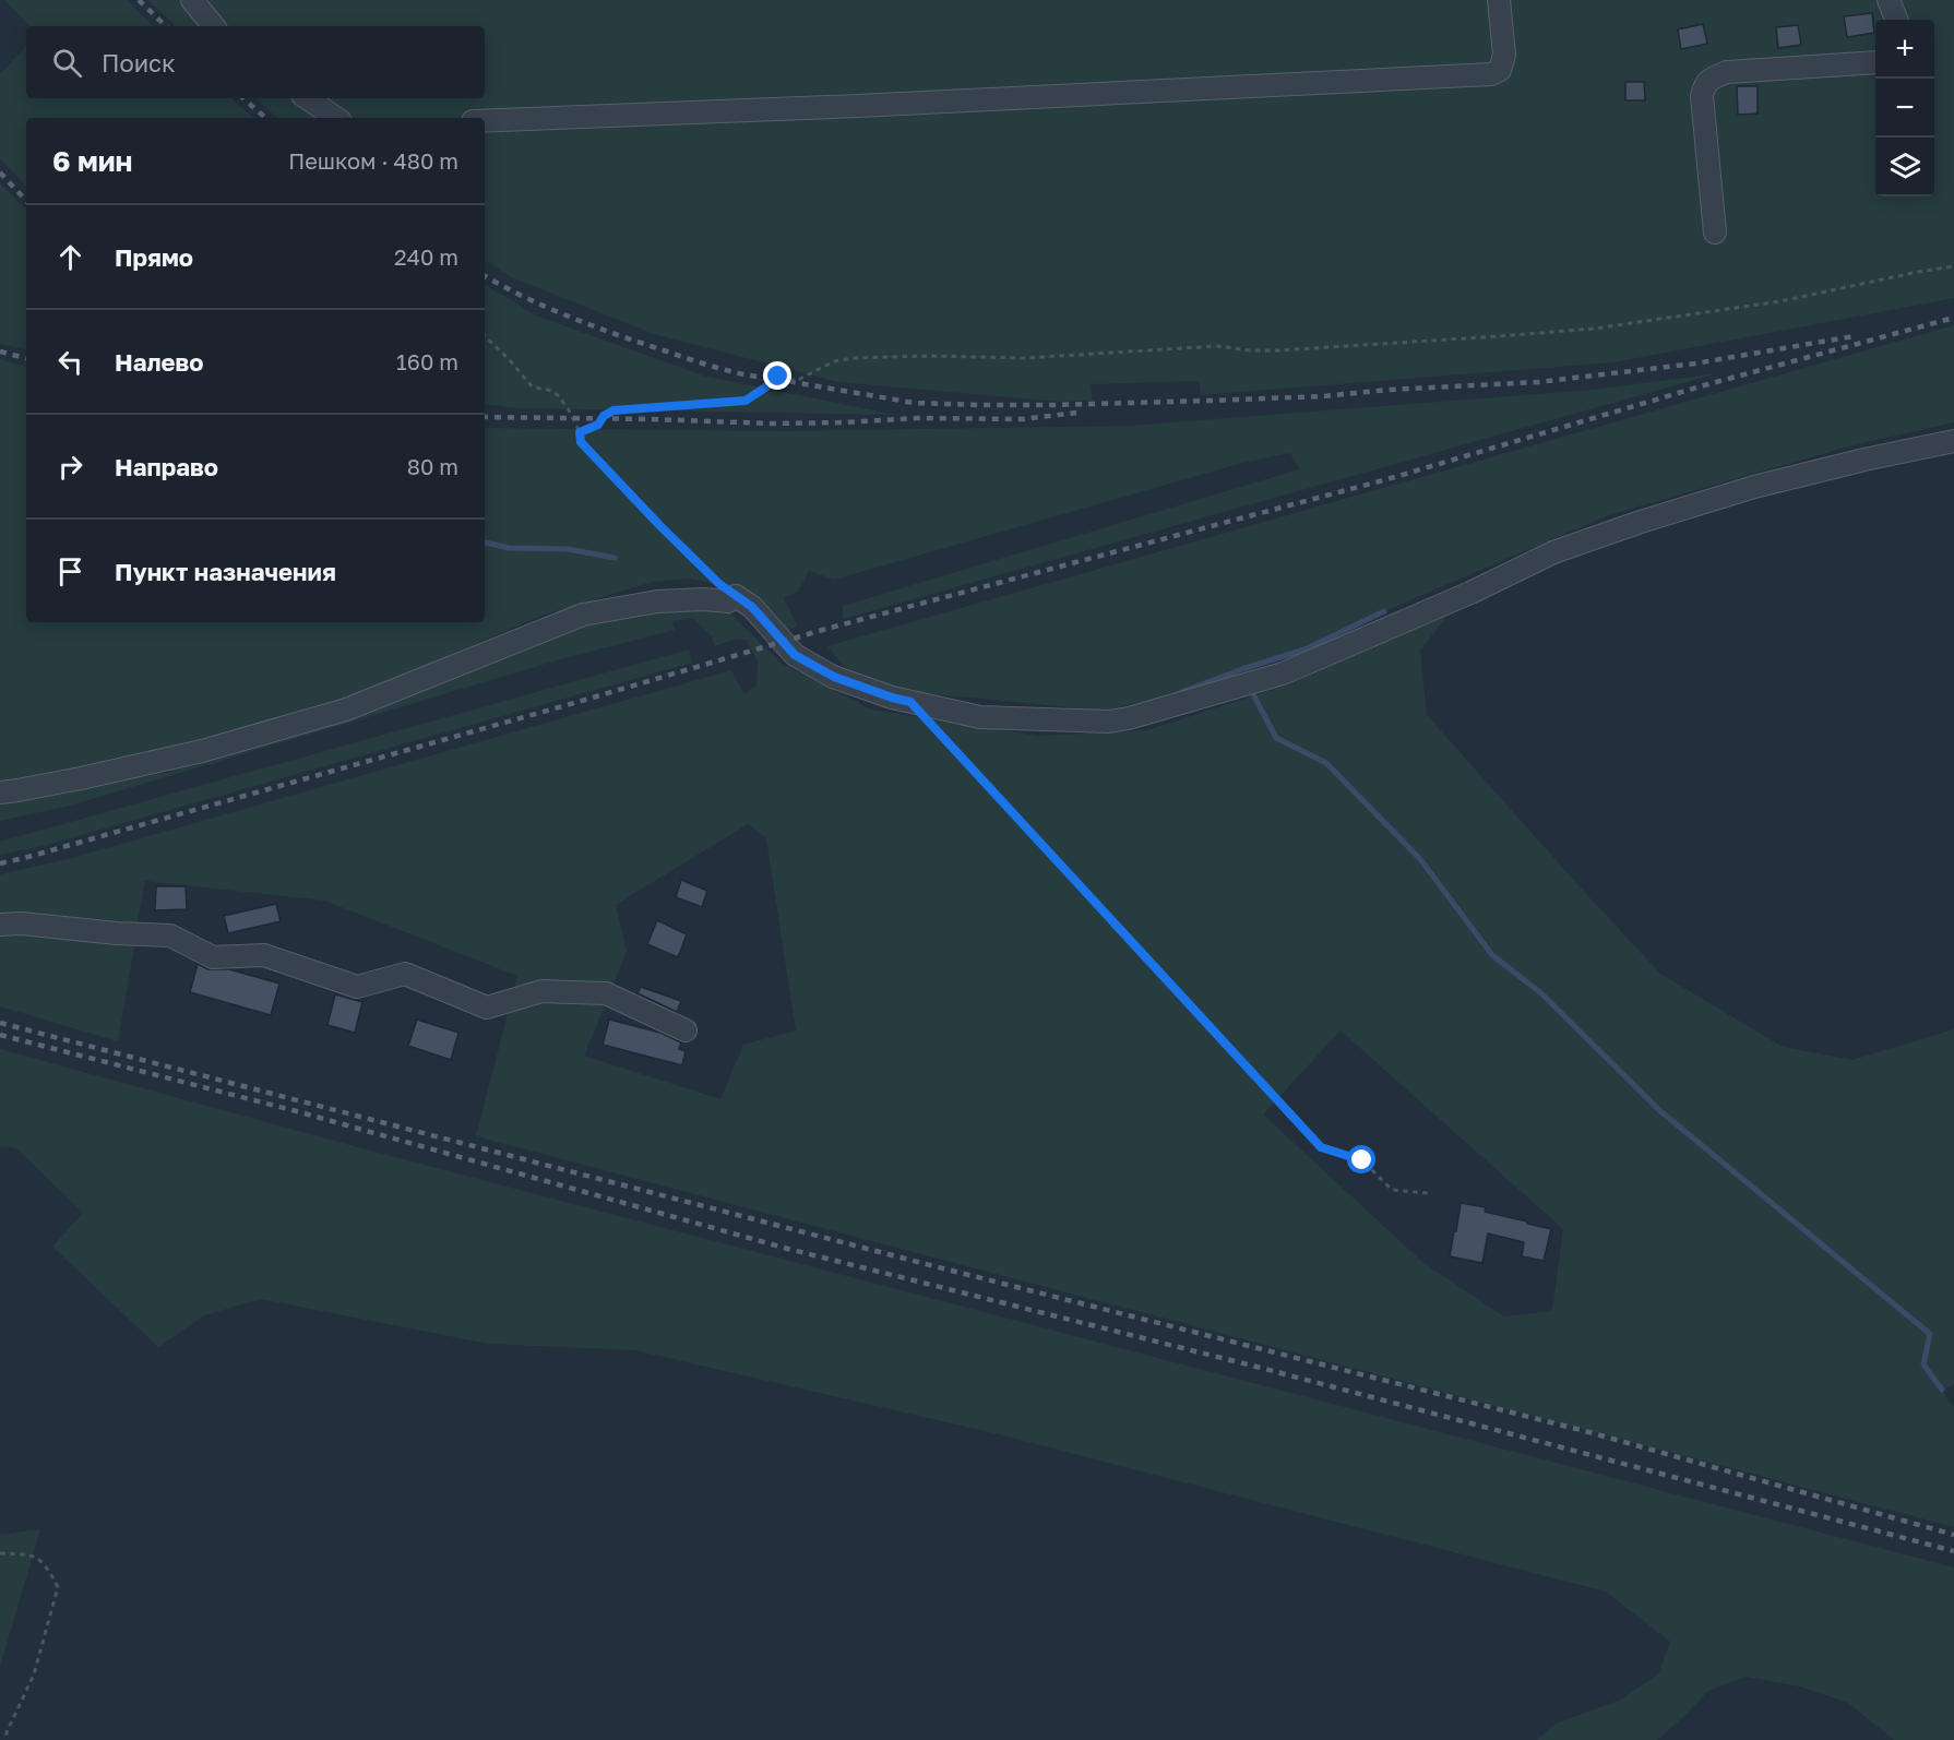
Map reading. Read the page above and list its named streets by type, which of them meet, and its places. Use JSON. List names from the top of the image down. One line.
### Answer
{"page":{"map_buttons":["+","−"],"search":"Поиск","heading":["6 мин","Пешком · 480 m"],"list":[["Прямо","240 m"],["Налево","160 m"],["Направо","80 m"],"Пункт назначения"]}}
